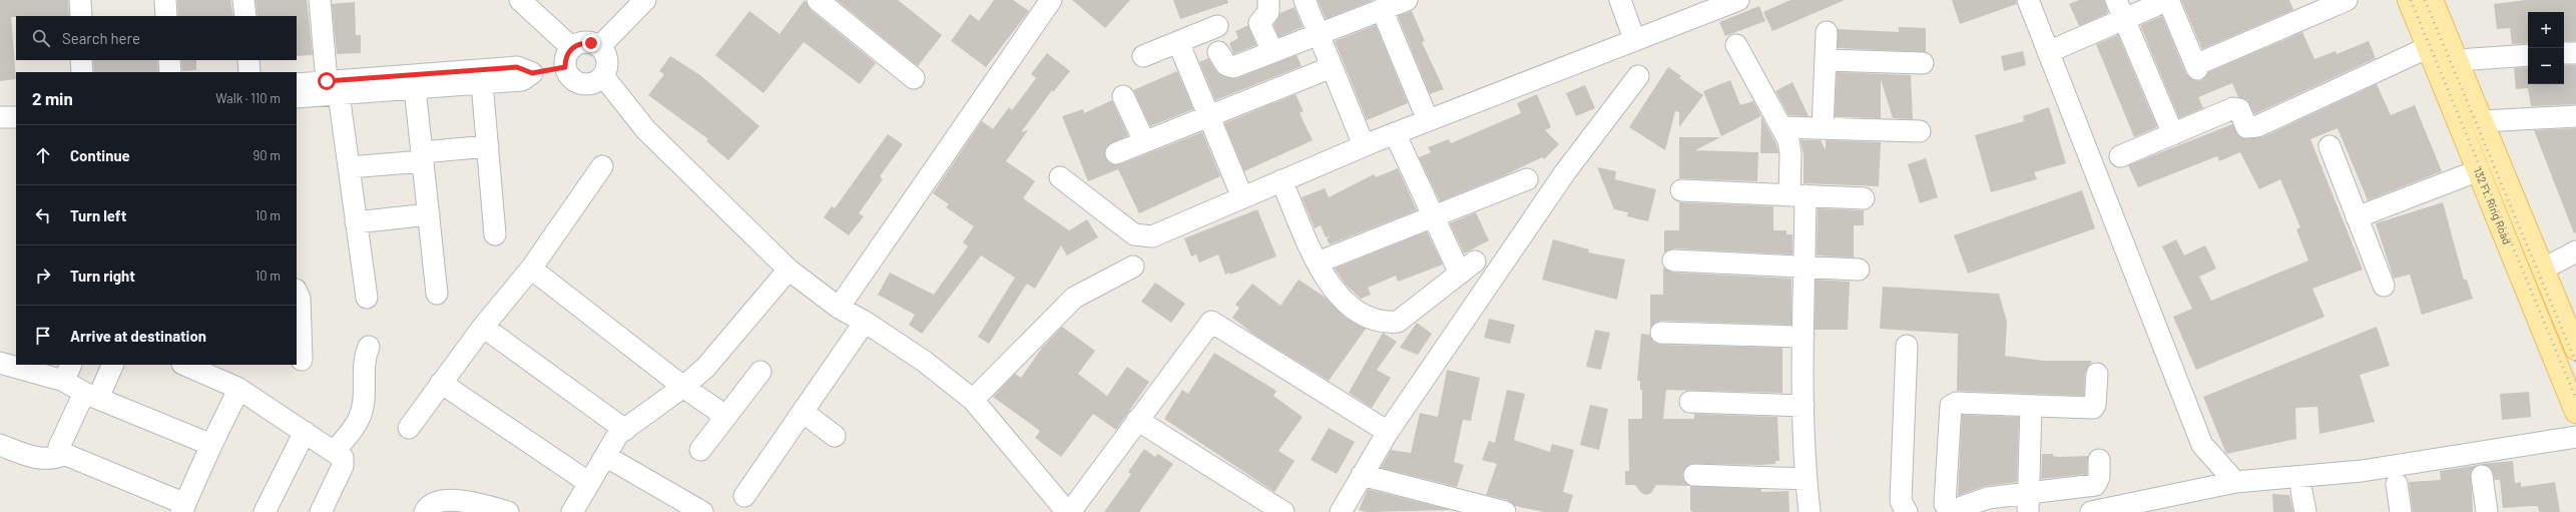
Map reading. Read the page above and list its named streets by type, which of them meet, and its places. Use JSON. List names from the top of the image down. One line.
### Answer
{"streets":{"main road":["132 Ft. Ring Road"]},"page":{"map_buttons":["+","−"],"search":"Search here","heading":["2 min","Walk · 110 m"],"list":[["Continue","90 m"],["Turn left","10 m"],["Turn right","10 m"],"Arrive at destination"]}}
